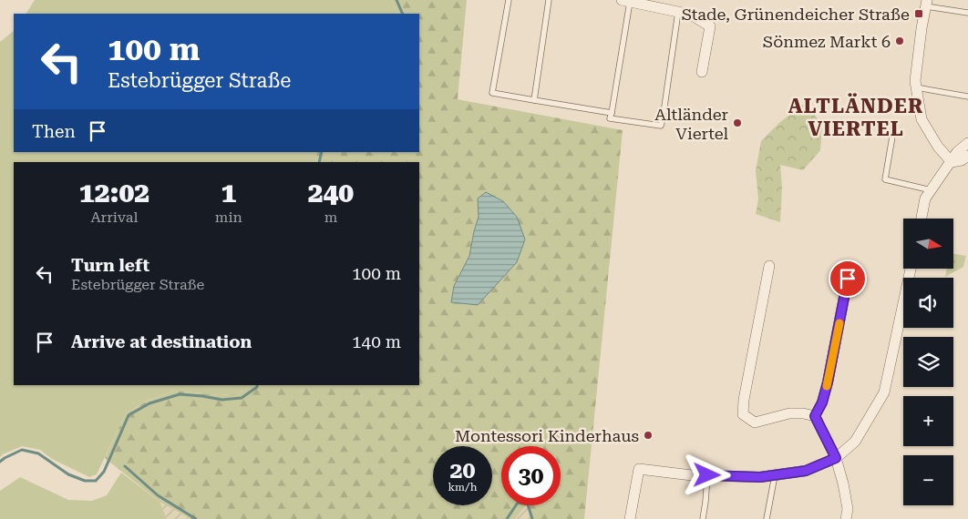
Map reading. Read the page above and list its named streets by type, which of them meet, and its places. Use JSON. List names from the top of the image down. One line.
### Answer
{"districts":["ALTLÄNDER VIERTEL"],"places":{"transit":["Stade, Grünendeicher Straße"],"other":["Sönmez Markt 6","Altländer Viertel","Montessori Kinderhaus"]},"north":"right","page":{"turn":["100 m","Estebrügger Straße"],"then":"Then","eta":["12:02","Arrival","1","min","240","m"],"map_buttons":["+","−"],"list":[{"name":"Turn left","note":"Estebrügger Straße","value":"100 m"},{"name":"Arrive at destination","value":"140 m"}],"speed":"20 km/h","limit":"30"}}
